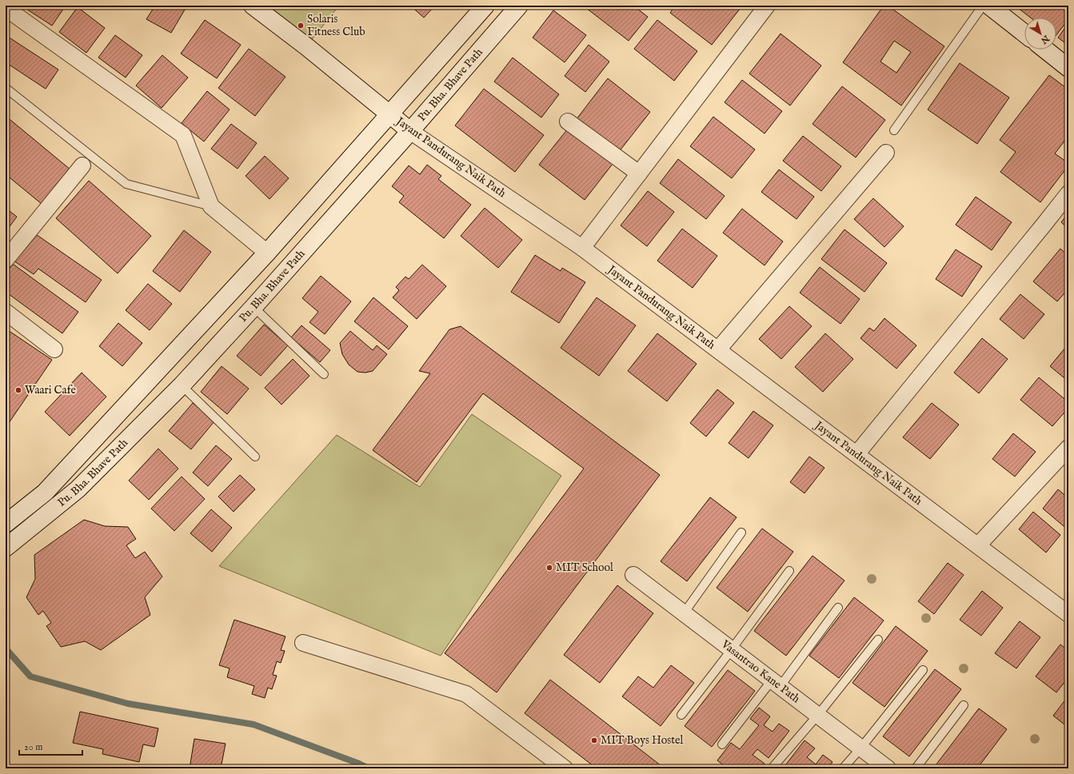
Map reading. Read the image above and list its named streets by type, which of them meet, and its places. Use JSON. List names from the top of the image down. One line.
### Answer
{"streets":{"street":["Pu. Bha. Bhave Path","Jayant Pandurang Naik Path","Vasantrao Kane Path"]},"crossings":[["Pu. Bha. Bhave Path","Jayant Pandurang Naik Path"]],"places":["Solaris Fitness Club","Waari Cafe","MIT School","MIT Boys Hostel"],"scale_bar":"20 m","north":"bottom right"}
